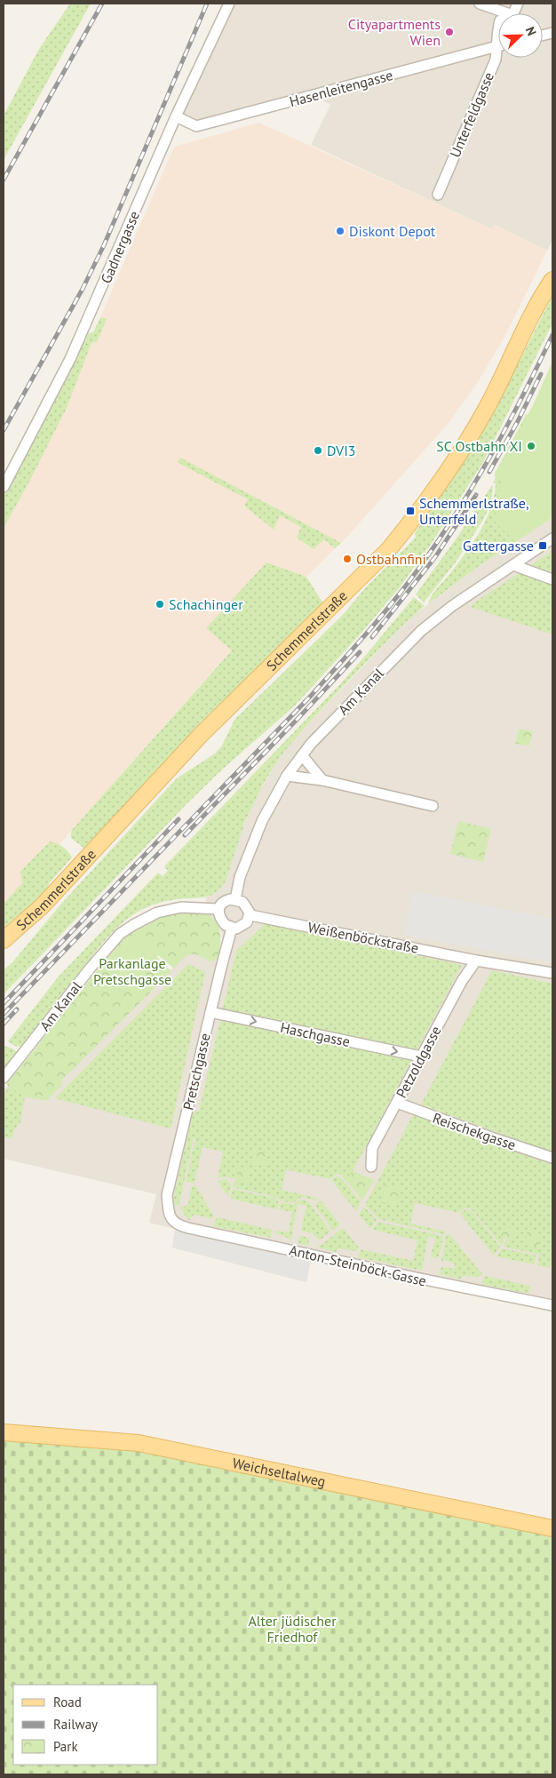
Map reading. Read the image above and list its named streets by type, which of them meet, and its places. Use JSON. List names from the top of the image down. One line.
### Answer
{"streets":{"main road":["Schemmerlstraße","Weichseltalweg"],"street":["Hasenleitengasse","Unterfeldgasse","Gadnergasse","Am Kanal","Weißenböckstraße","Haschgasse","Petzoldgasse","Pretschgasse","Reischekgasse","Anton-Steinböck-Gasse"]},"crossings":[["Hasenleitengasse","Gadnergasse"],["Am Kanal","Weißenböckstraße"],["Am Kanal","Pretschgasse"],["Weißenböckstraße","Petzoldgasse"],["Weißenböckstraße","Pretschgasse"],["Haschgasse","Petzoldgasse"],["Haschgasse","Pretschgasse"],["Petzoldgasse","Reischekgasse"],["Pretschgasse","Anton-Steinböck-Gasse"]],"one_way":["Haschgasse"],"parks":["Parkanlage Pretschgasse","Alter jüdischer Friedhof"],"places":{"other":["Cityapartments Wien","Diskont Depot","SC Ostbahn XI","DVI3","Ostbahnfini","Schachinger"],"transit":["Schemmerlstraße, Unterfeld","Gattergasse"]},"legend":["Road","Railway","Park"],"north":"top right"}
